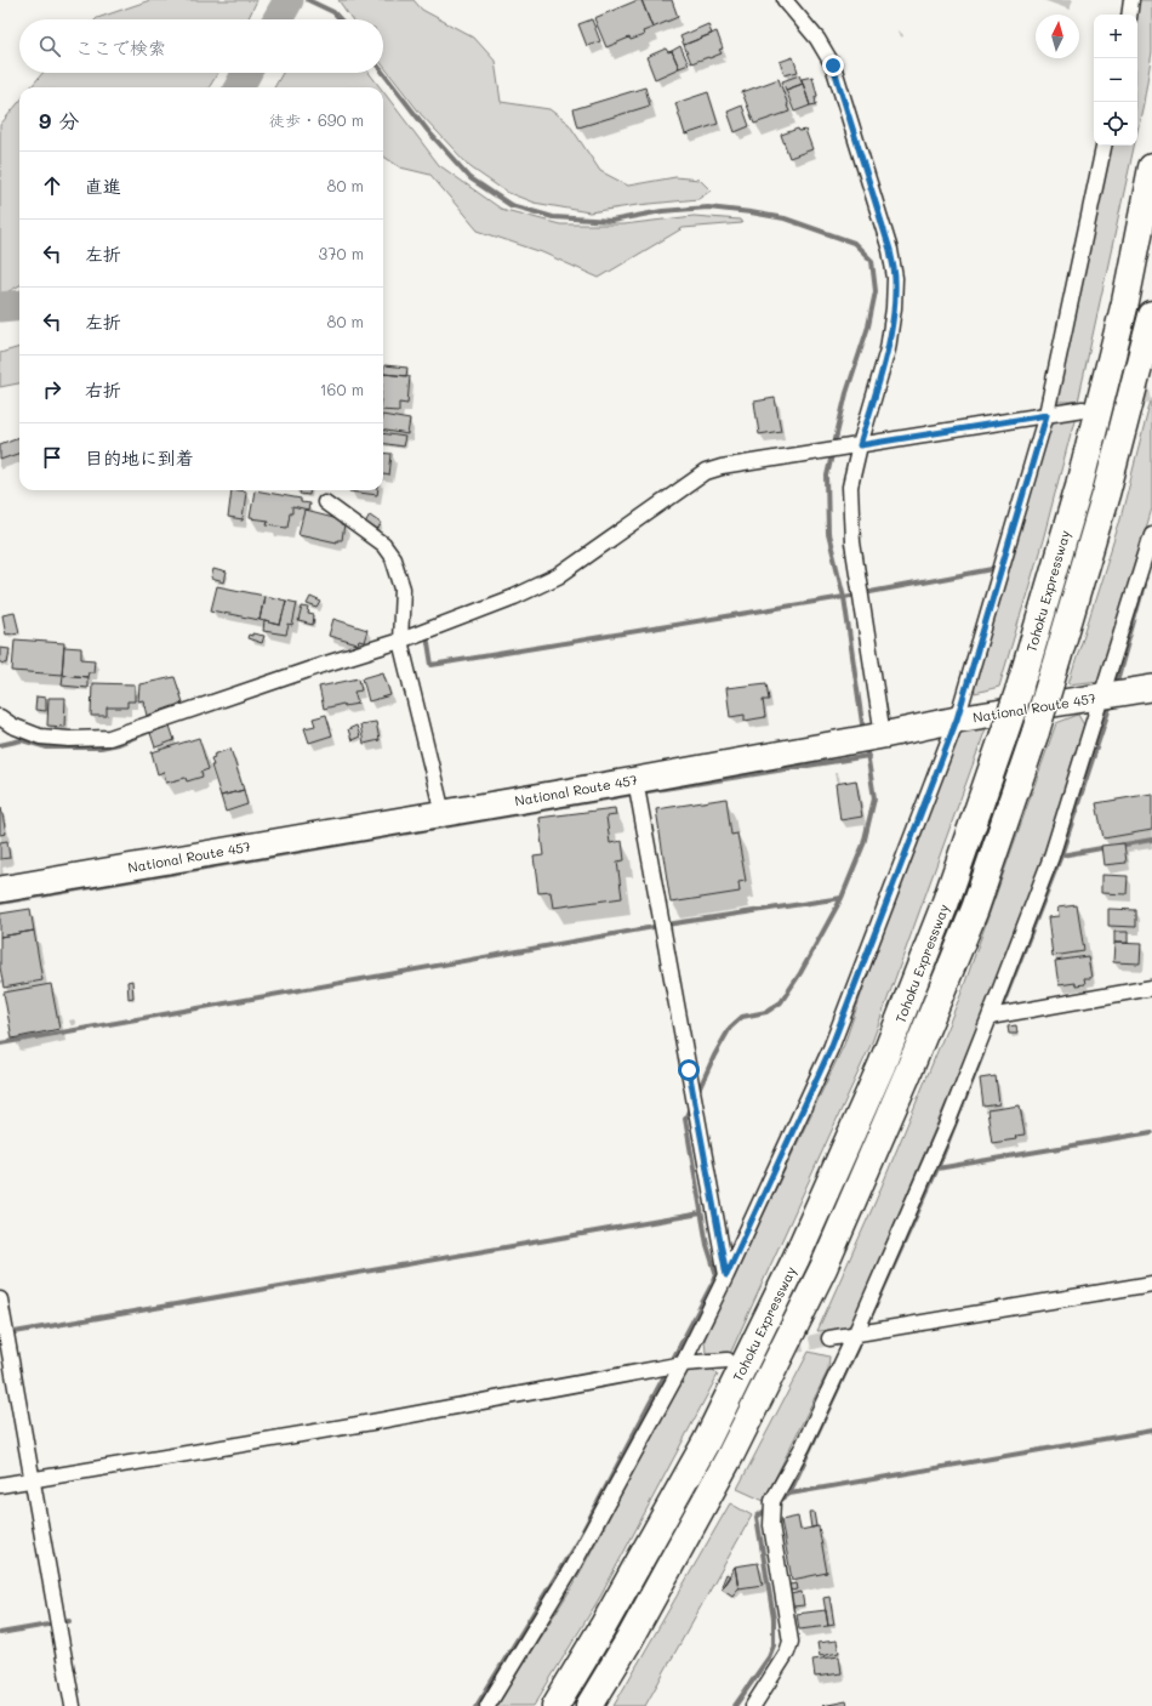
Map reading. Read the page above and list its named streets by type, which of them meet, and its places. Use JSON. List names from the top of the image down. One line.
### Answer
{"streets":{"highway":["Tohoku Expressway","National Route 457"]},"north":"top","page":{"map_buttons":["+","−"],"search":"ここで検索","heading":["9 分","徒歩 · 690 m"],"list":[["直進","80 m"],["左折","370 m"],["左折","80 m"],["右折","160 m"],"目的地に到着"]}}
